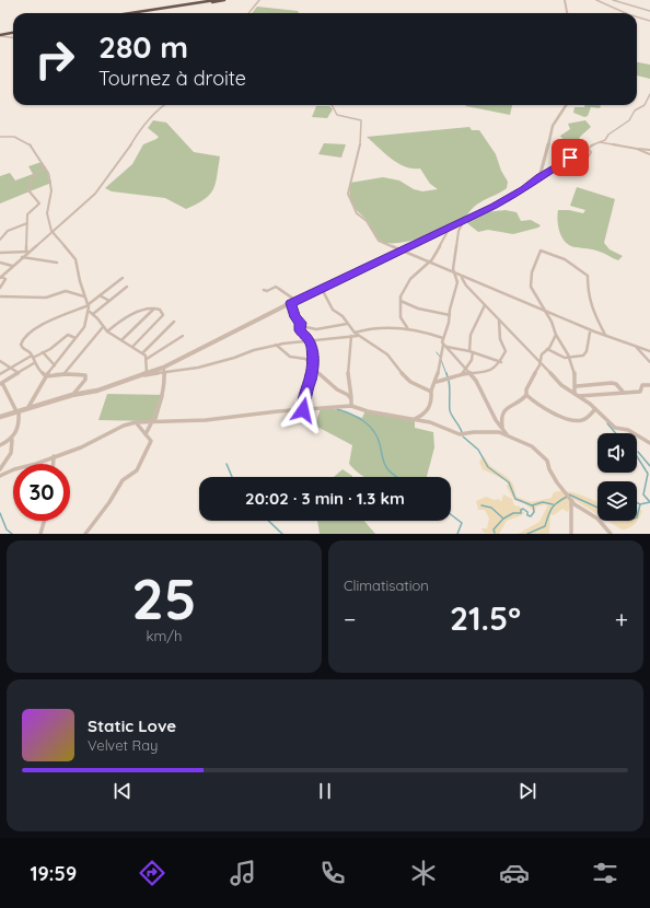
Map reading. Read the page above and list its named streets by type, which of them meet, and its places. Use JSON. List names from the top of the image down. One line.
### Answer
{"page":{"turn":["280 m","Tournez à droite"],"limit":"30","trip":"20:02 · 3 min · 1.3 km","tile":[["25","km/h"],"Climatisation"],"heat":["−","21.5°","+"],"song":["Static Love","Velvet Ray"],"tabs":"19:59"}}
